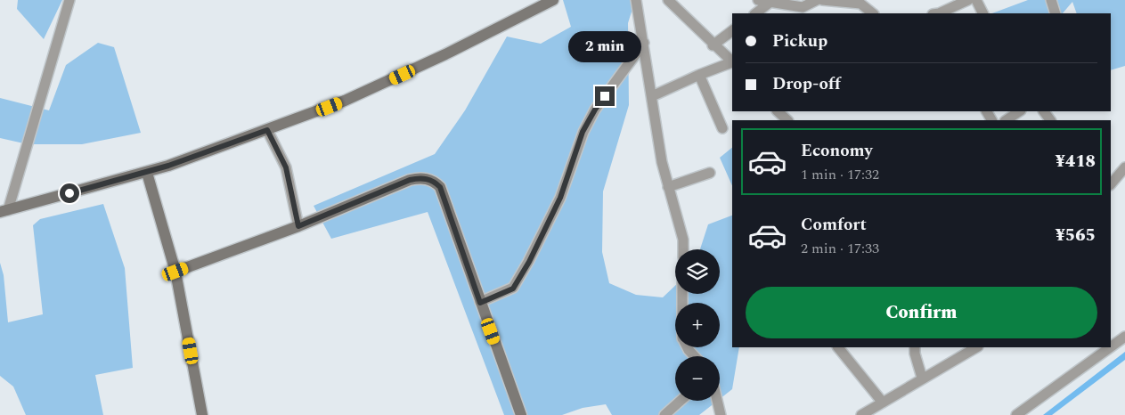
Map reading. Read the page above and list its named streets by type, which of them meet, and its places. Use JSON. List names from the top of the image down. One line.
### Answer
{"page":{"banner":["Pickup","Drop-off"],"bubble":"2 min","list":[{"name":"Economy","note":"1 min · 17:32","value":"¥418"},{"name":"Comfort","note":"2 min · 17:33","value":"¥565"}],"map_buttons":["+","−"],"buttons":"Confirm"}}
